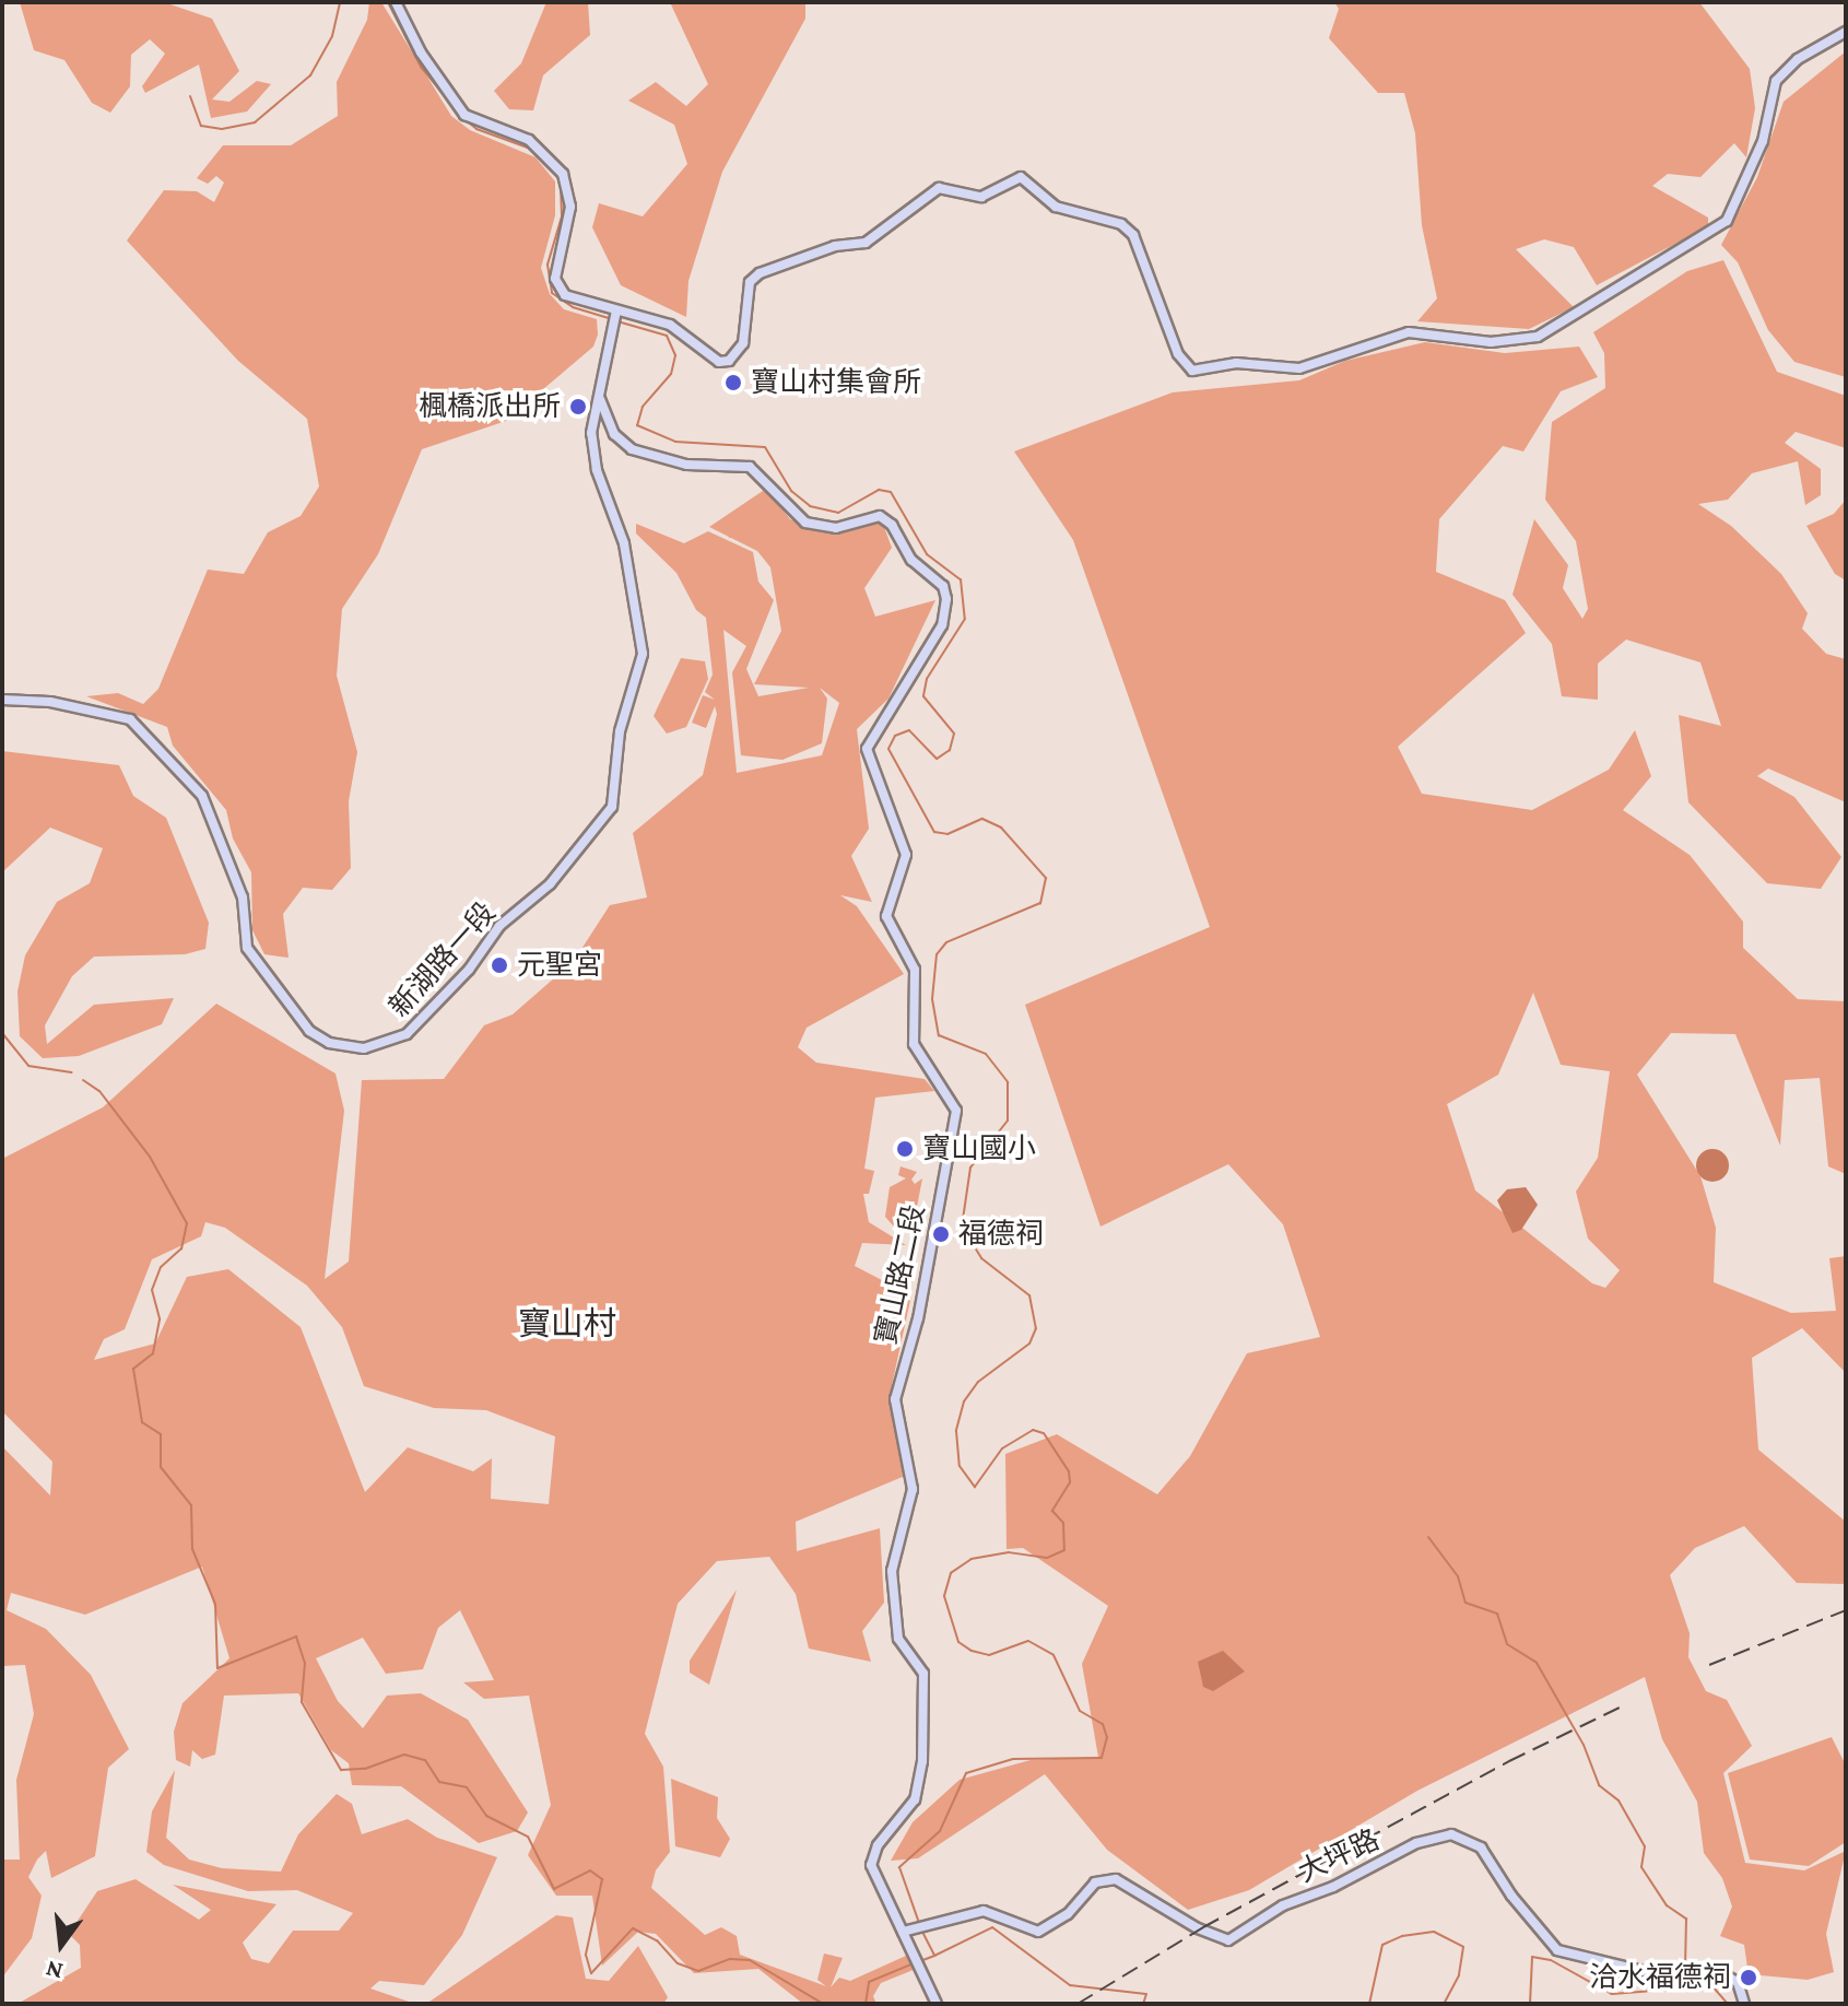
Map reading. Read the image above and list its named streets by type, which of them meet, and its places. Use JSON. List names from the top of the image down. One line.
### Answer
{"streets":{"street":["新湖路一段","寶山路二段","大坪路"]},"crossings":[["新湖路一段","寶山路二段"],["寶山路二段","大坪路"]],"districts":["寶山村"],"places":["寶山村集會所","楓橋派出所","元聖宮","寶山國小","福德祠","洽水福德祠"],"north":"bottom"}
